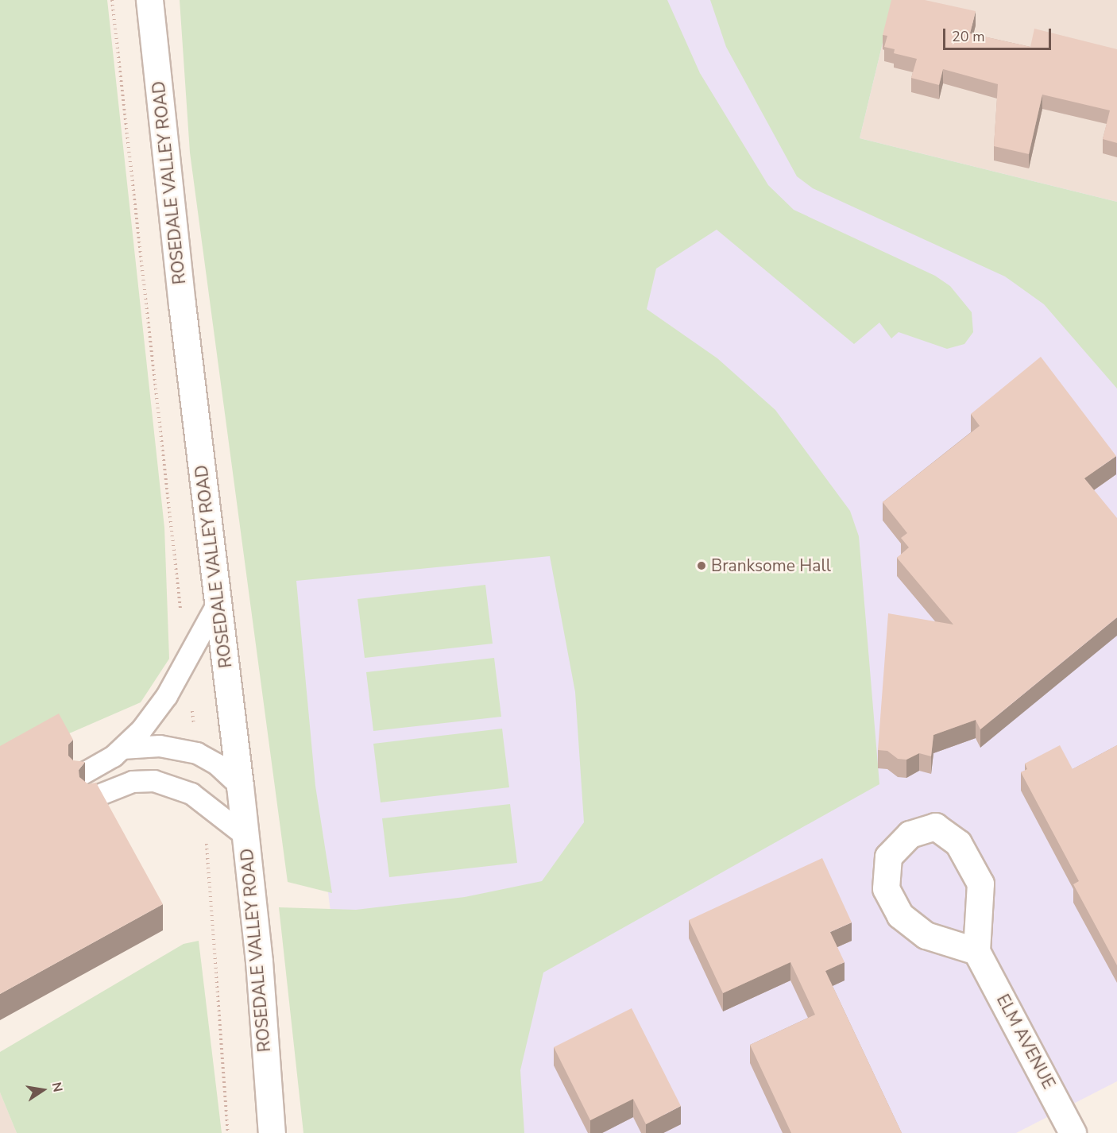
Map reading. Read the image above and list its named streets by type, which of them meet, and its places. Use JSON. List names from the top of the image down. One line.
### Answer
{"streets":{"street":["ROSEDALE VALLEY ROAD","ELM AVENUE"]},"places":["Branksome Hall"],"scale_bar":"20 m","north":"right"}
